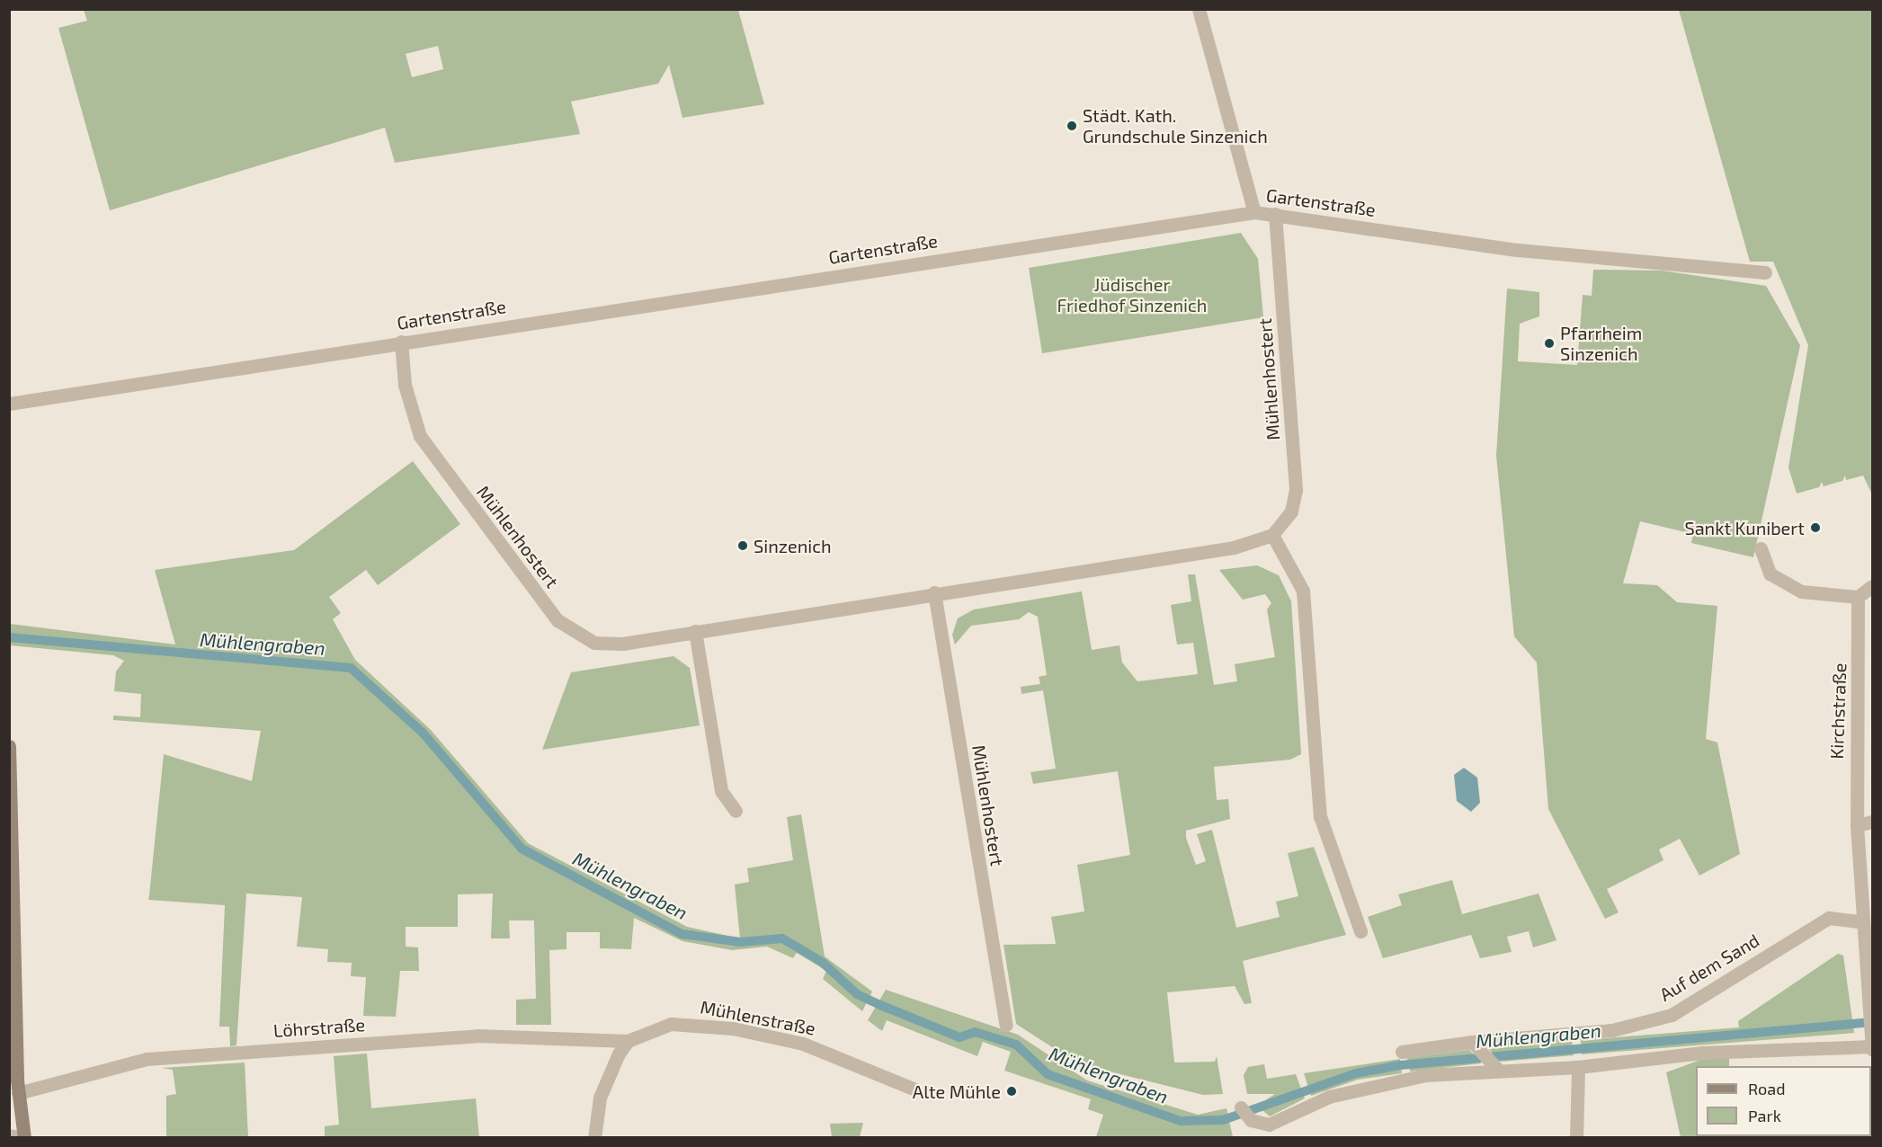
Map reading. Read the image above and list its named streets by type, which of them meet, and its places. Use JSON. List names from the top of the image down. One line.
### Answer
{"streets":{"street":["Gartenstraße","Mühlenhostert","Kirchstraße","Auf dem Sand","Mühlenstraße","Löhrstraße"]},"crossings":[["Gartenstraße","Mühlenhostert"],["Kirchstraße","Auf dem Sand"],["Mühlenstraße","Löhrstraße"]],"water":["Mühlengraben"],"parks":["Jüdischer Friedhof Sinzenich"],"places":["Städt. Kath. Grundschule Sinzenich","Pfarrheim Sinzenich","Sankt Kunibert","Sinzenich","Alte Mühle"],"legend":["Road","Park"]}
